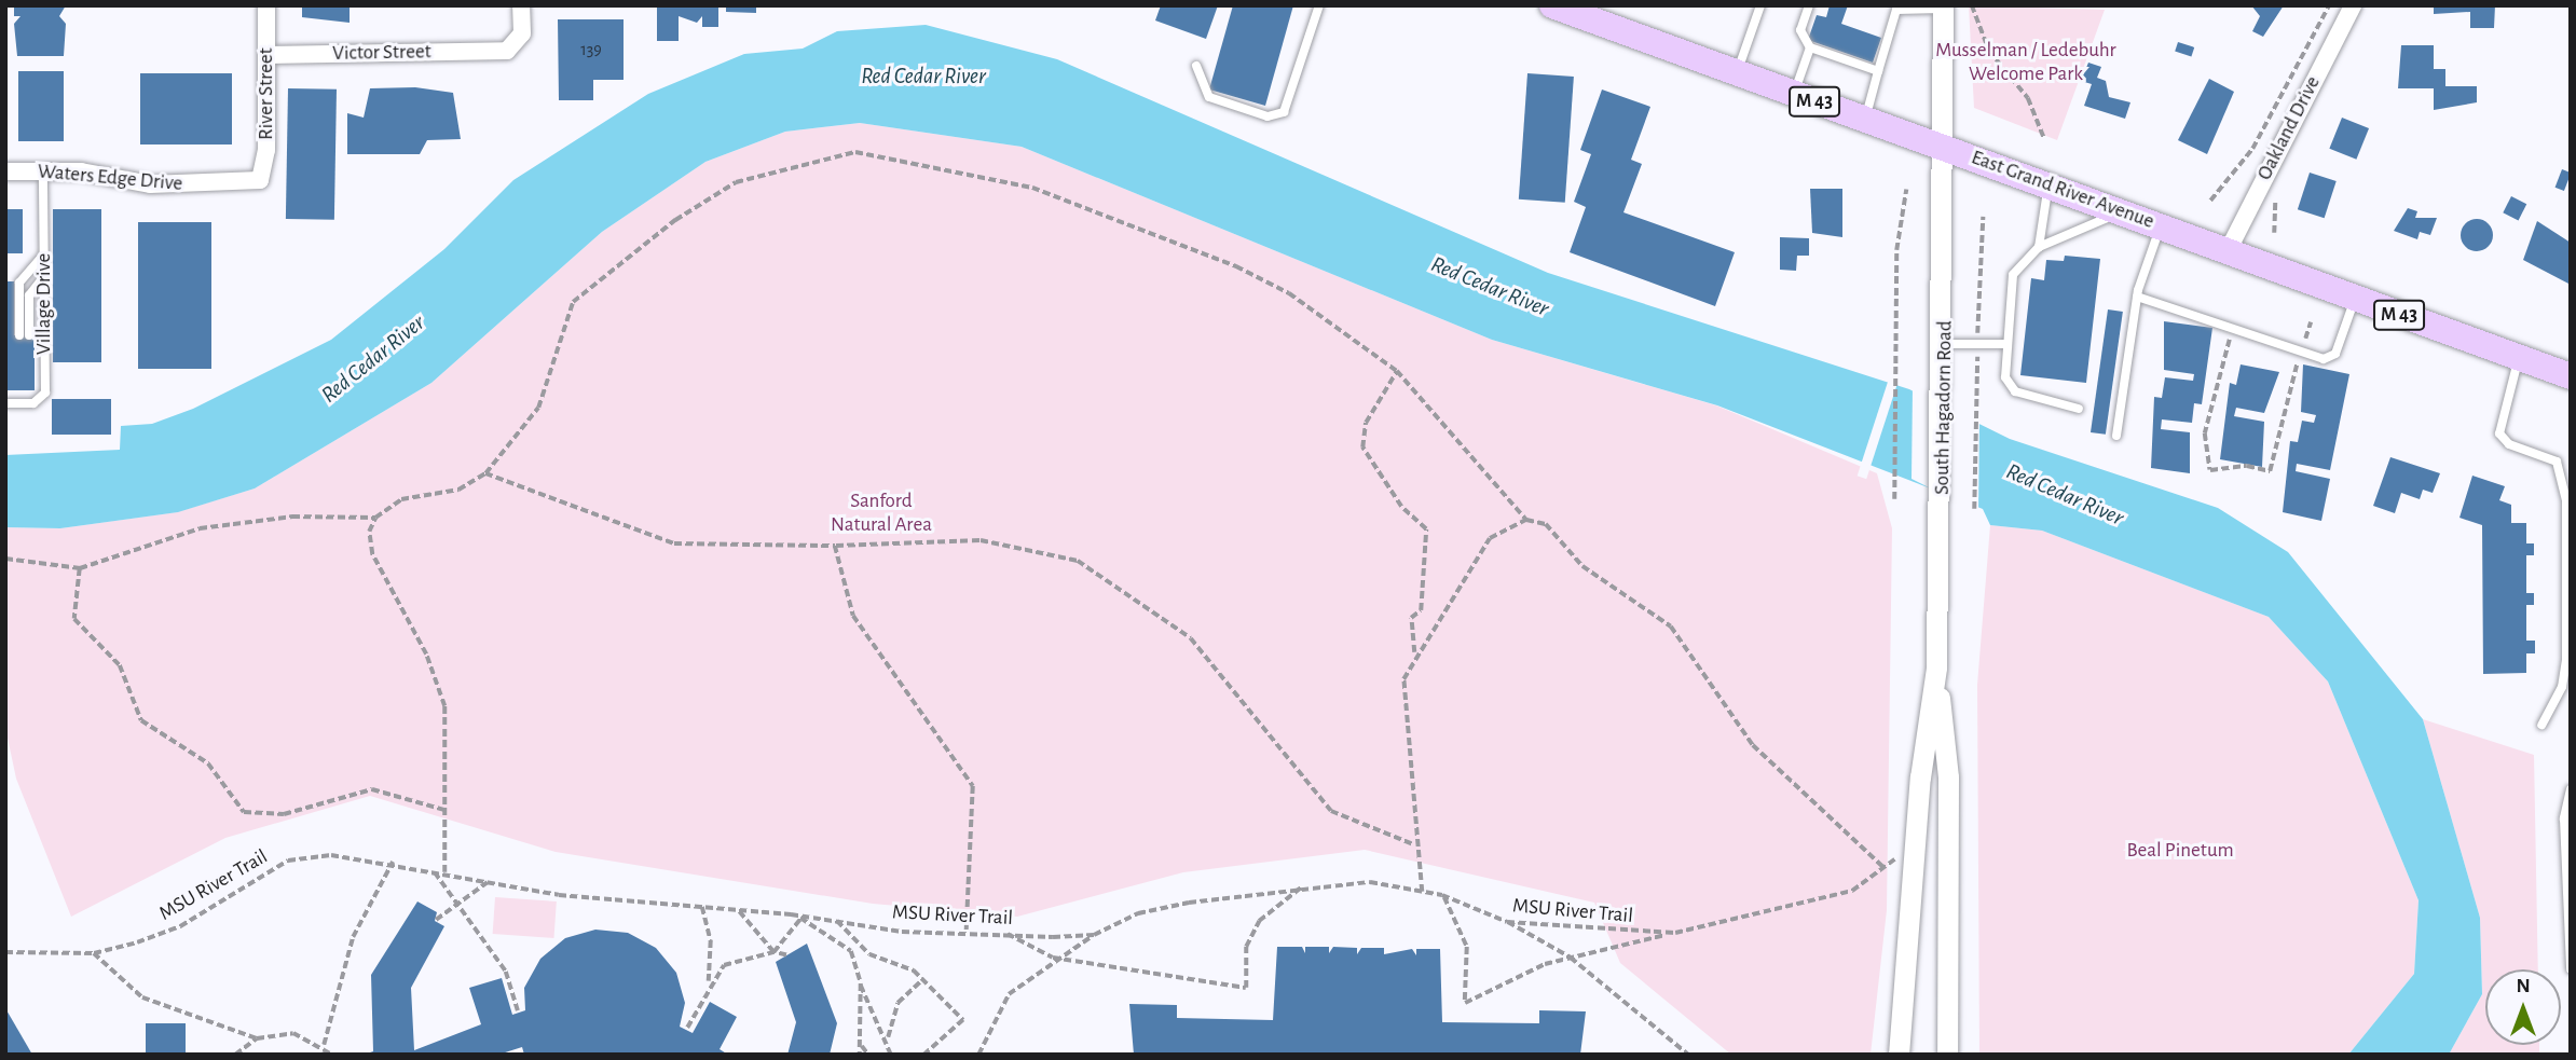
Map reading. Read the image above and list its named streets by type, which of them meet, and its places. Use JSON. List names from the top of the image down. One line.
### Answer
{"streets":{"main road":["M 43","East Grand River Avenue"],"street":["Victor Street","River Street","Oakland Drive","Waters Edge Drive","South Hagadorn Road"],"lane":["Village Drive"],"path":["MSU River Trail"]},"crossings":[["Victor Street","River Street"],["River Street","Waters Edge Drive"],["Oakland Drive","East Grand River Avenue"],["Waters Edge Drive","Village Drive"],["East Grand River Avenue","South Hagadorn Road"]],"water":["Red Cedar River"],"parks":["Musselman / Ledebuhr Welcome Park","Sanford Natural Area","Beal Pinetum"],"house_numbers":["139"],"north":"top"}
